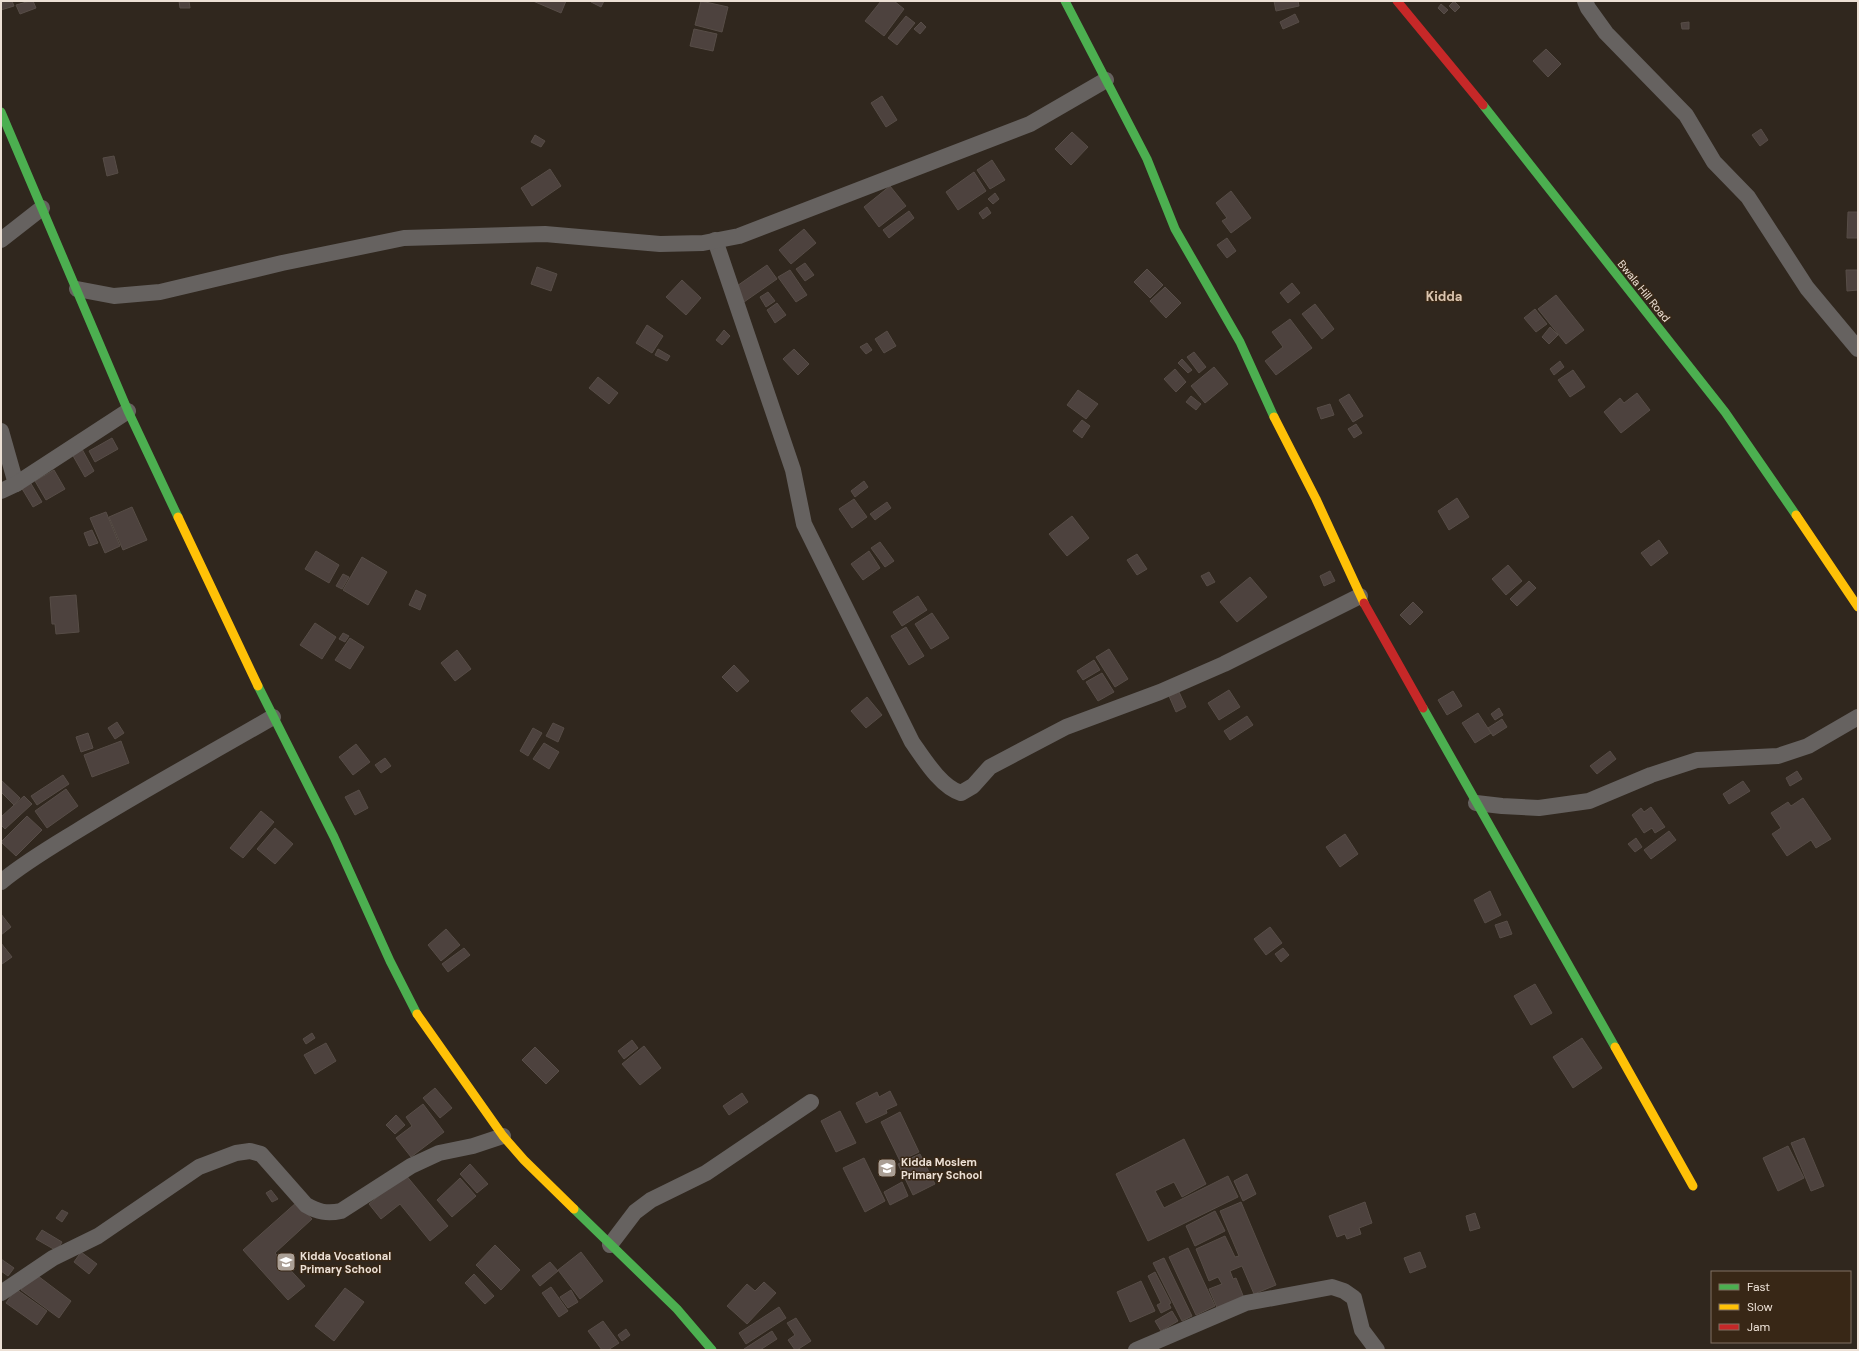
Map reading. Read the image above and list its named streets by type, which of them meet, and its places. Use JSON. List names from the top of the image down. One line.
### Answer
{"streets":{"street":["Bwala Hill Road"]},"districts":["Kidda"],"places":{"school or university":["Kidda Moslem Primary School","Kidda Vocational Primary School"]},"legend":["Fast","Slow","Jam"]}
